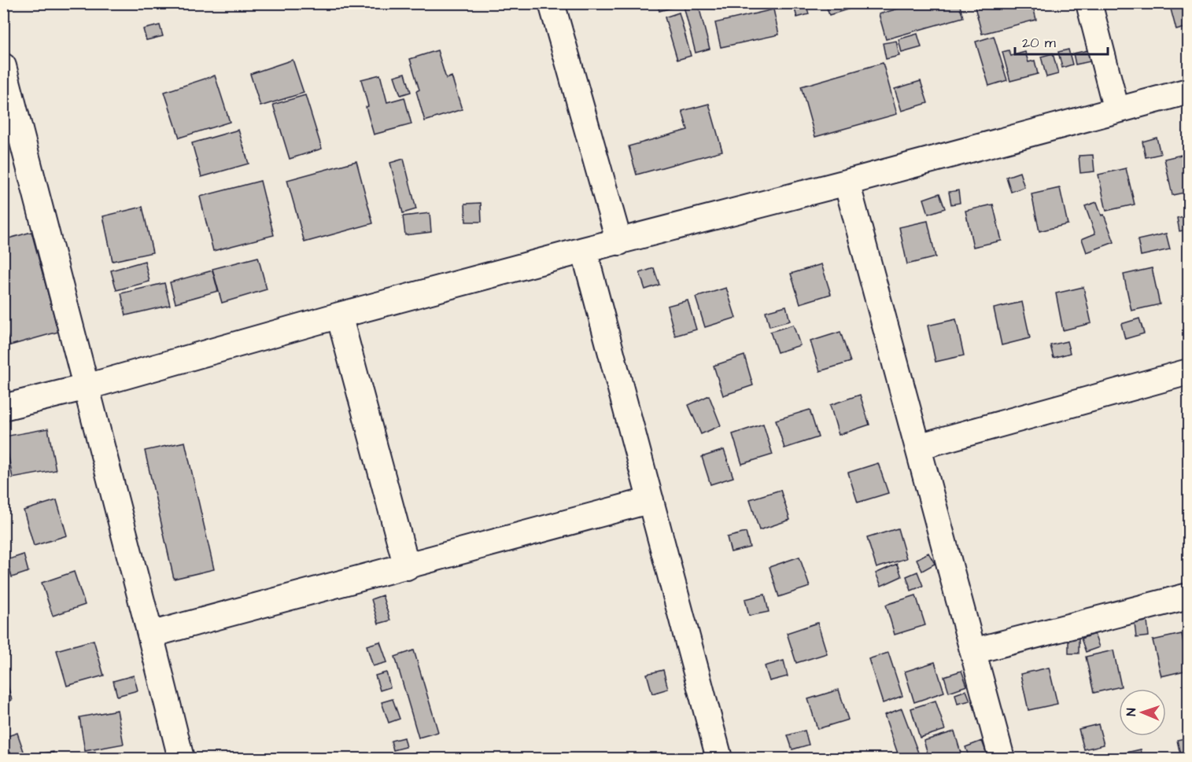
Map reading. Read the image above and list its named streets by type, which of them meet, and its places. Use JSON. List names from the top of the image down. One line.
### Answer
{"scale_bar":"20 m","north":"left"}
